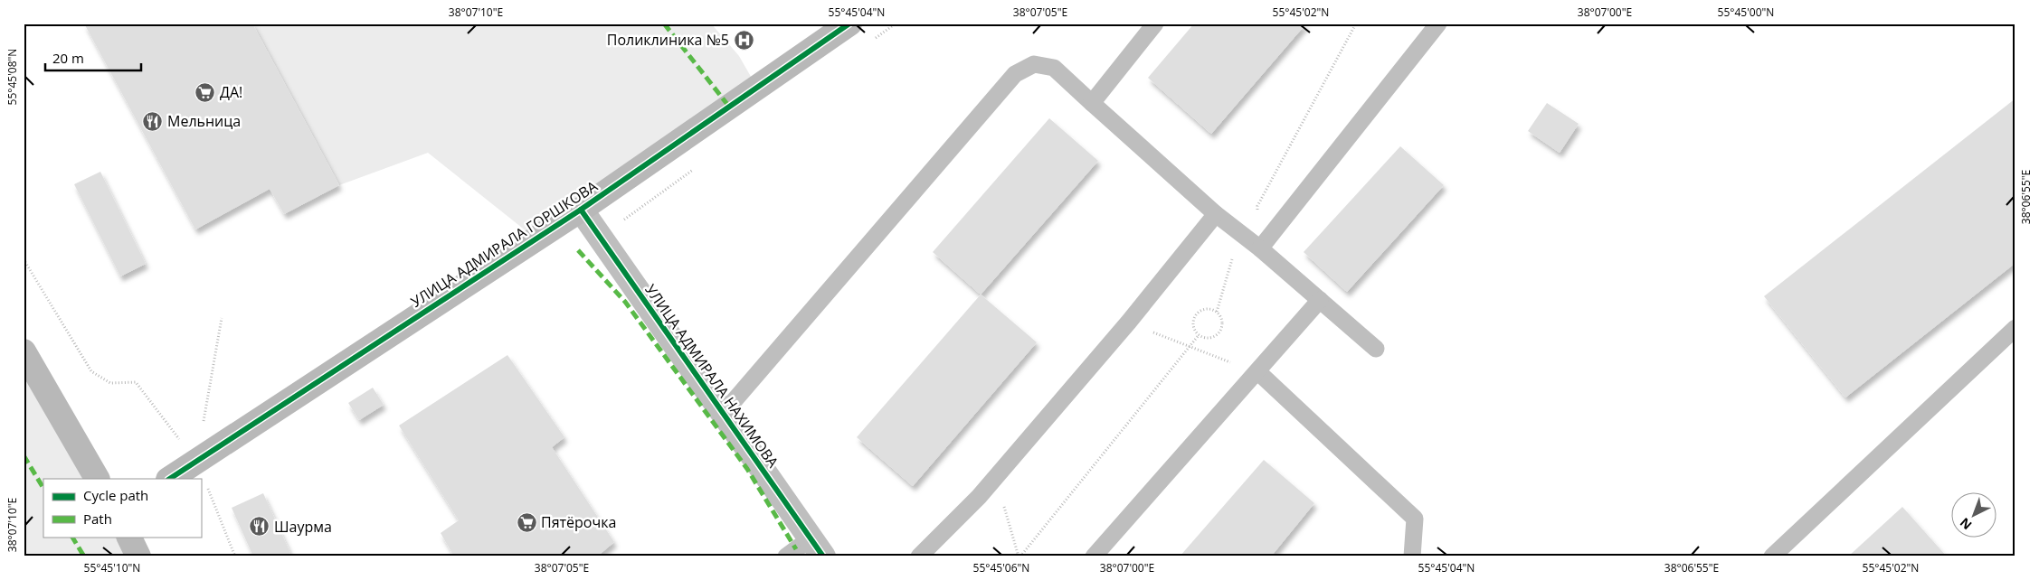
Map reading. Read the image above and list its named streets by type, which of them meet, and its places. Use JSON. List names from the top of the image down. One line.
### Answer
{"streets":{"street":["УЛИЦА АДМИРАЛА ГОРШКОВА","УЛИЦА АДМИРАЛА НАХИМОВА"]},"crossings":[["УЛИЦА АДМИРАЛА ГОРШКОВА","УЛИЦА АДМИРАЛА НАХИМОВА"]],"places":{"hospital":["Поликлиника №5"],"supermarket":["ДА!","Пятёрочка"],"restaurant":["Мельница","Шаурма"]},"legend":["Cycle path","Path"],"scale_bar":"20 m","north":"bottom left","coordinates":["38°07'10\"E","55°45'04\"N","38°07'05\"E","55°45'02\"N","38°07'00\"E","55°45'00\"N","55°45'08\"N","38°06'55\"E","55°45'10\"N","55°45'06\"N"]}
